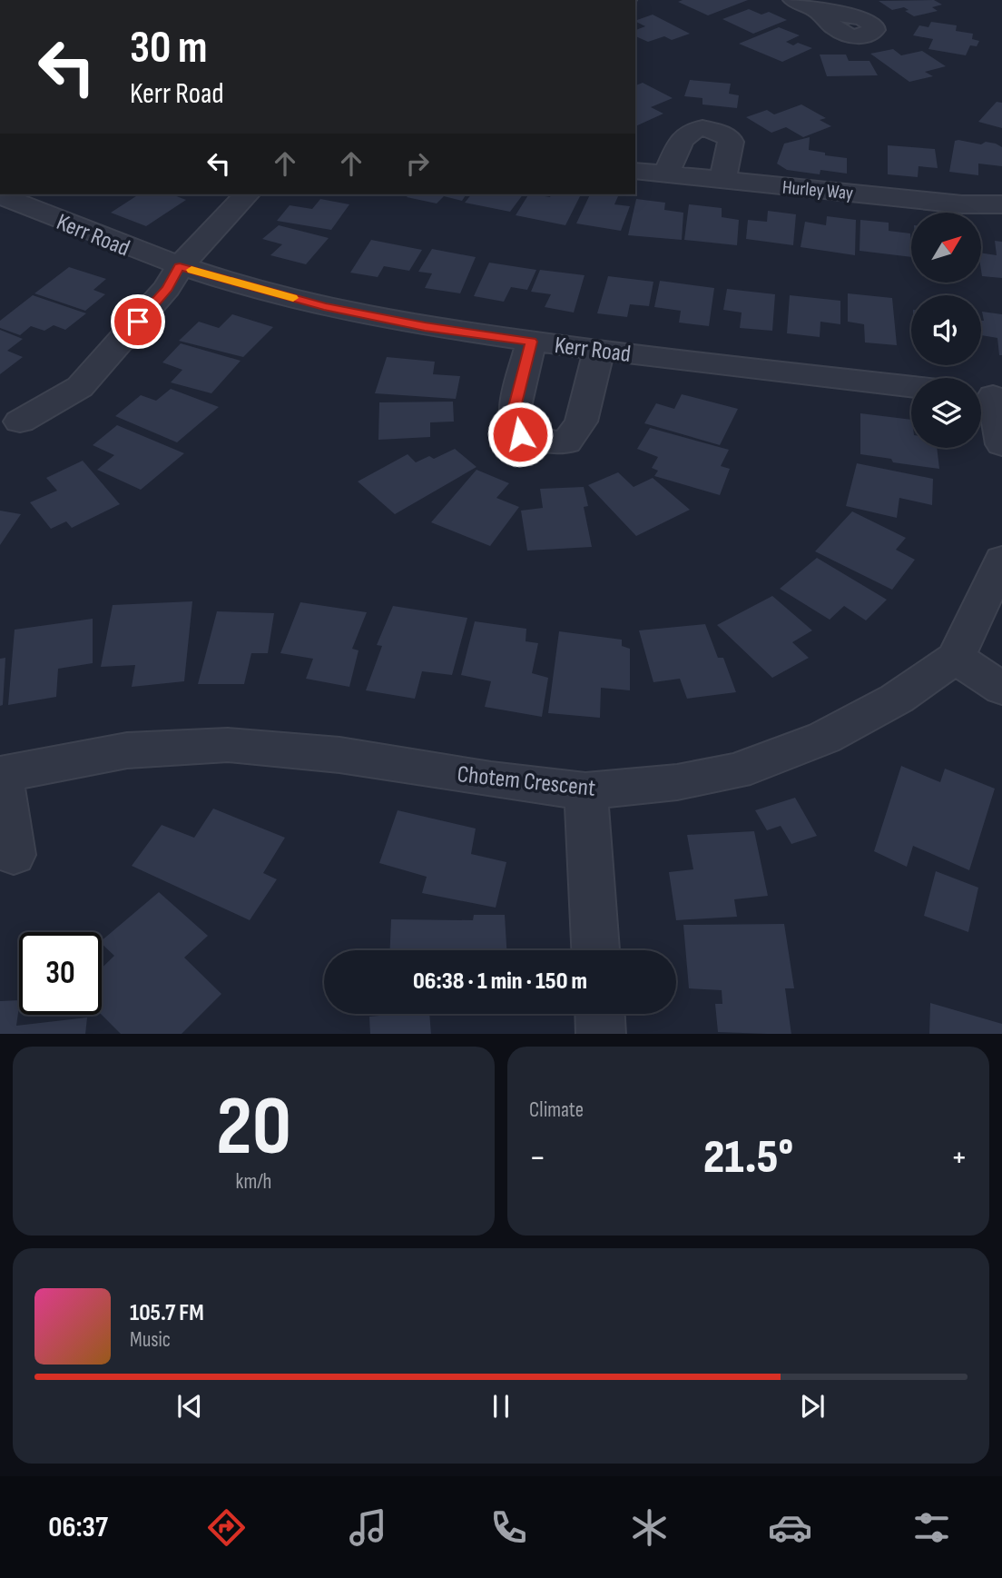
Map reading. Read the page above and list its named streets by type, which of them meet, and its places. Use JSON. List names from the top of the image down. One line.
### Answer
{"streets":{"street":["Hurley Way","Kerr Road","Chotem Crescent"]},"north":"top right","page":{"turn":["30 m","Kerr Road"],"limit":"30","trip":"06:38 · 1 min · 150 m","tile":[["20","km/h"],"Climate"],"heat":["−","21.5°","+"],"song":["105.7 FM","Music"],"tabs":"06:37"}}
